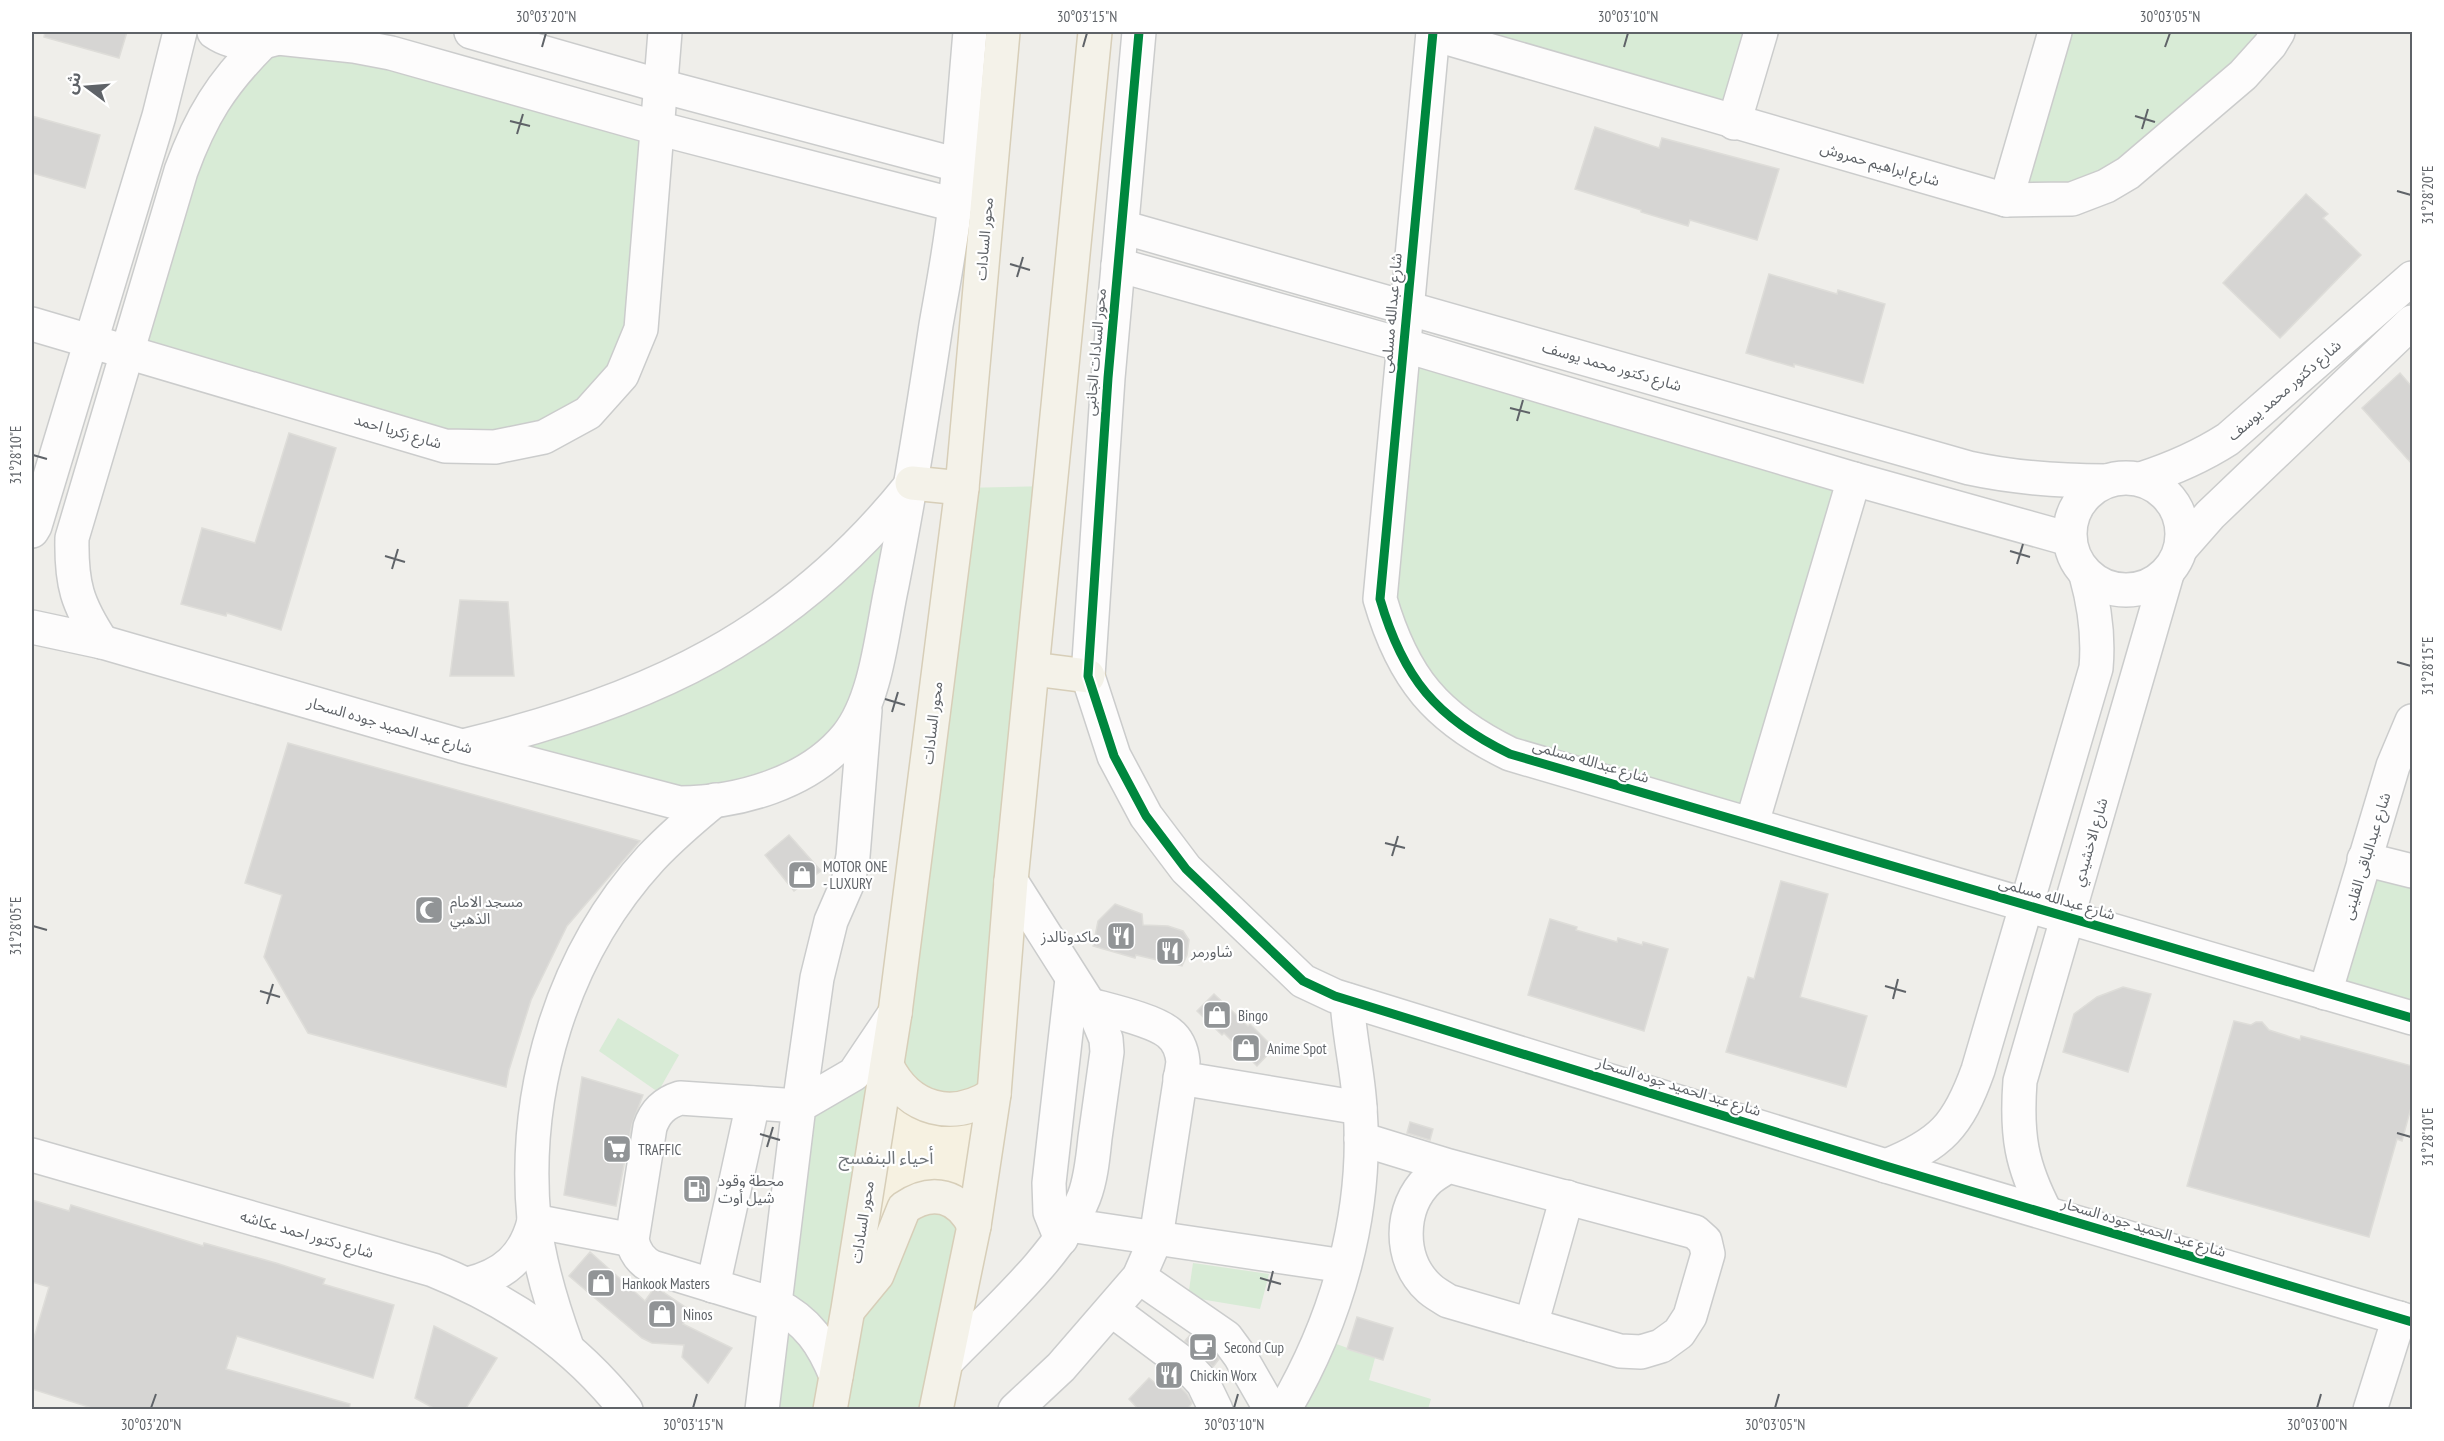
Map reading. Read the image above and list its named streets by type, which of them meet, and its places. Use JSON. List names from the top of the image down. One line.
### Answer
{"streets":{"main road":["محور السادات"],"street":["شارع ابراهيم حمروش","شارع عبدالله مسلمى","محور السادات الجانبى","شارع دكتور محمد يوسف","شارع زكريا احمد","شارع عبد الحميد جوده السحار","شارع الاخشيدي","شارع عبدالباقى القلينى","شارع دكتور احمد عكاشه"]},"crossings":[["شارع ابراهيم حمروش","شارع عبدالله مسلمى"],["شارع عبدالله مسلمى","شارع دكتور محمد يوسف"],["شارع عبدالله مسلمى","شارع الاخشيدي"],["شارع عبدالله مسلمى","شارع عبدالباقى القلينى"],["محور السادات الجانبى","شارع دكتور محمد يوسف"],["محور السادات الجانبى","شارع عبد الحميد جوده السحار"],["شارع دكتور محمد يوسف","شارع الاخشيدي"],["شارع عبد الحميد جوده السحار","شارع الاخشيدي"]],"districts":["أحياء البنفسج"],"places":{"shop":["MOTOR ONE - LUXURY","Bingo","Anime Spot","Hankook Masters","Ninos"],"mosque":["مسجد الامام الذهبي"],"restaurant":["ماكدونالدز","شاورمر","Chickin Worx"],"supermarket":["TRAFFIC"],"fuel station":["محطة وقود شيل أوت"],"cafe":["Second Cup"]},"north":"left","coordinates":["30°03'20\"N","30°03'15\"N","30°03'10\"N","30°03'05\"N","31°28'20\"E","31°28'10\"E","31°28'15\"E","31°28'05\"E","30°03'00\"N"]}
